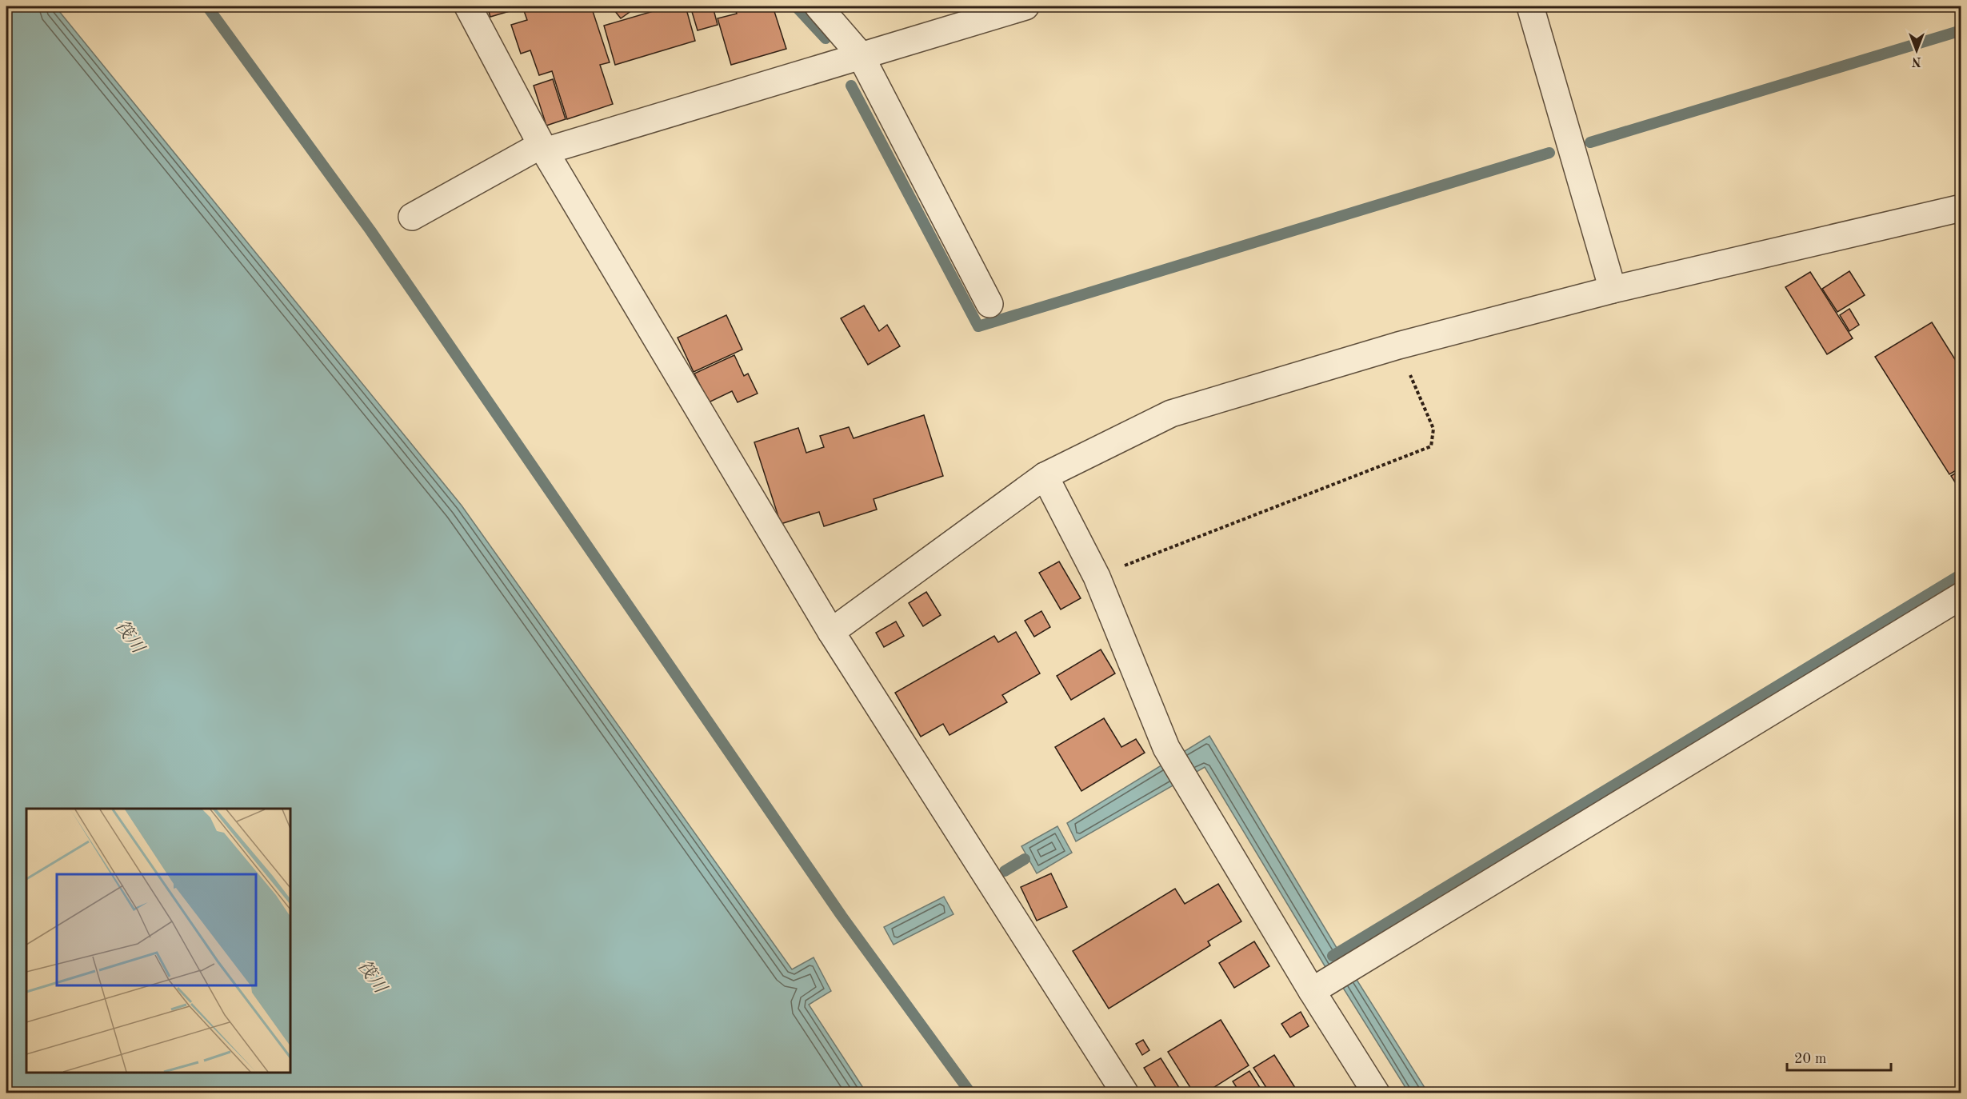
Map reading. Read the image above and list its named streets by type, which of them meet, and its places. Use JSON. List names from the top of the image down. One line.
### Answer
{"water":["筏川"],"scale_bar":"20 m","north":"bottom"}
